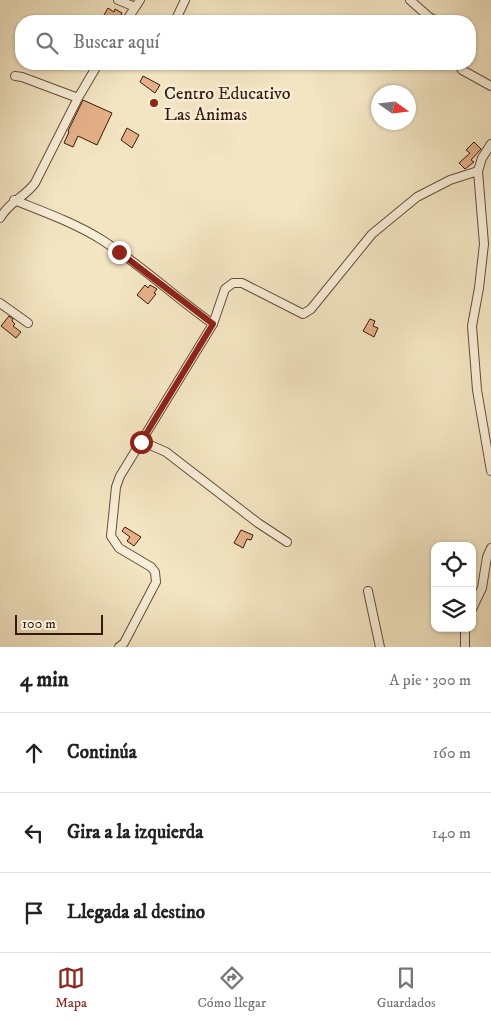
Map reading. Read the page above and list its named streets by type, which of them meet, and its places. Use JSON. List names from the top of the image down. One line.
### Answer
{"places":["Centro Educativo Las Animas"],"scale_bar":"100 m","north":"right","page":{"search":"Buscar aquí","scale":"100 m","heading":["4 min","A pie · 300 m"],"list":[["Continúa","160 m"],["Gira a la izquierda","140 m"],"Llegada al destino"],"nav":["Mapa","Cómo llegar","Guardados"]}}
